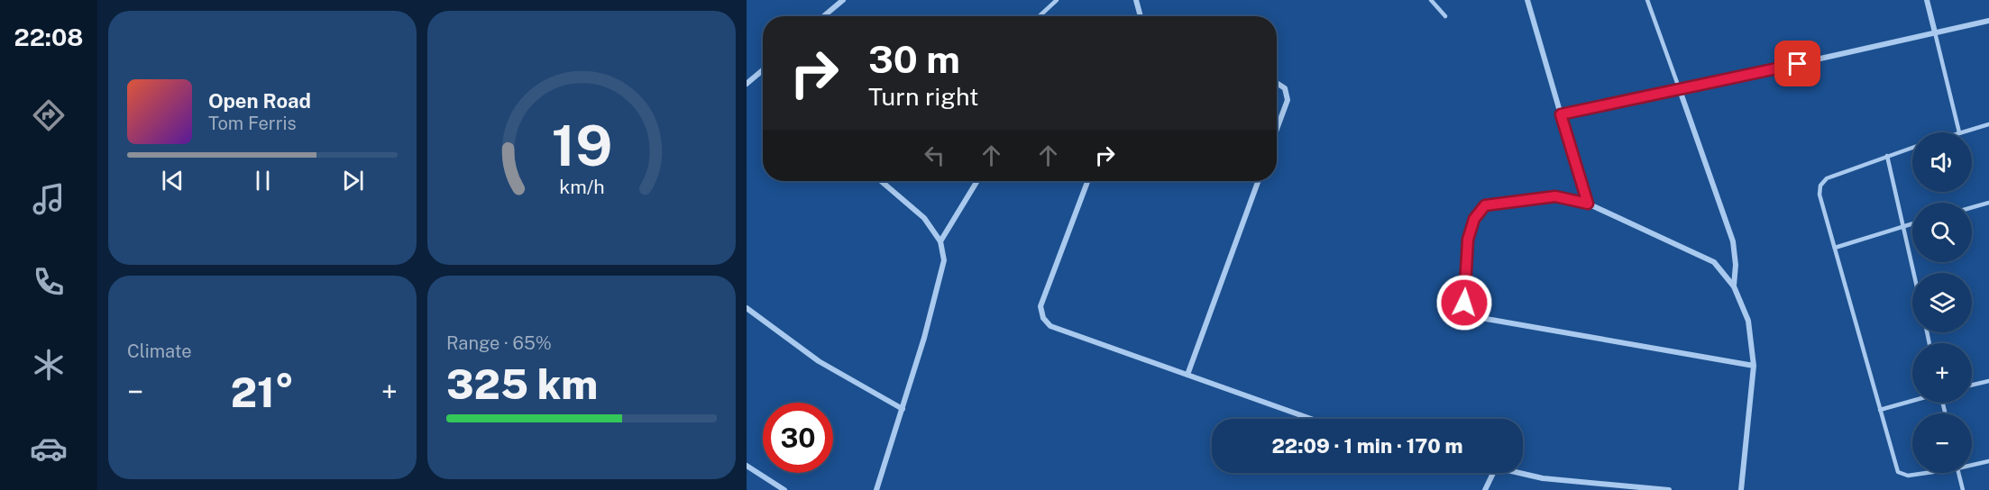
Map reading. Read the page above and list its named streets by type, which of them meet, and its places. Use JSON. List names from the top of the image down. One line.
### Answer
{"page":{"tabs":"22:08","turn":["30 m","Turn right"],"song":["Open Road","Tom Ferris"],"map_buttons":["+","−"],"tile":["Climate",["Range · 65%","325 km"]],"heat":["−","21°","+"],"limit":"30","trip":"22:09 · 1 min · 170 m","gauge":["19","km/h"]}}
